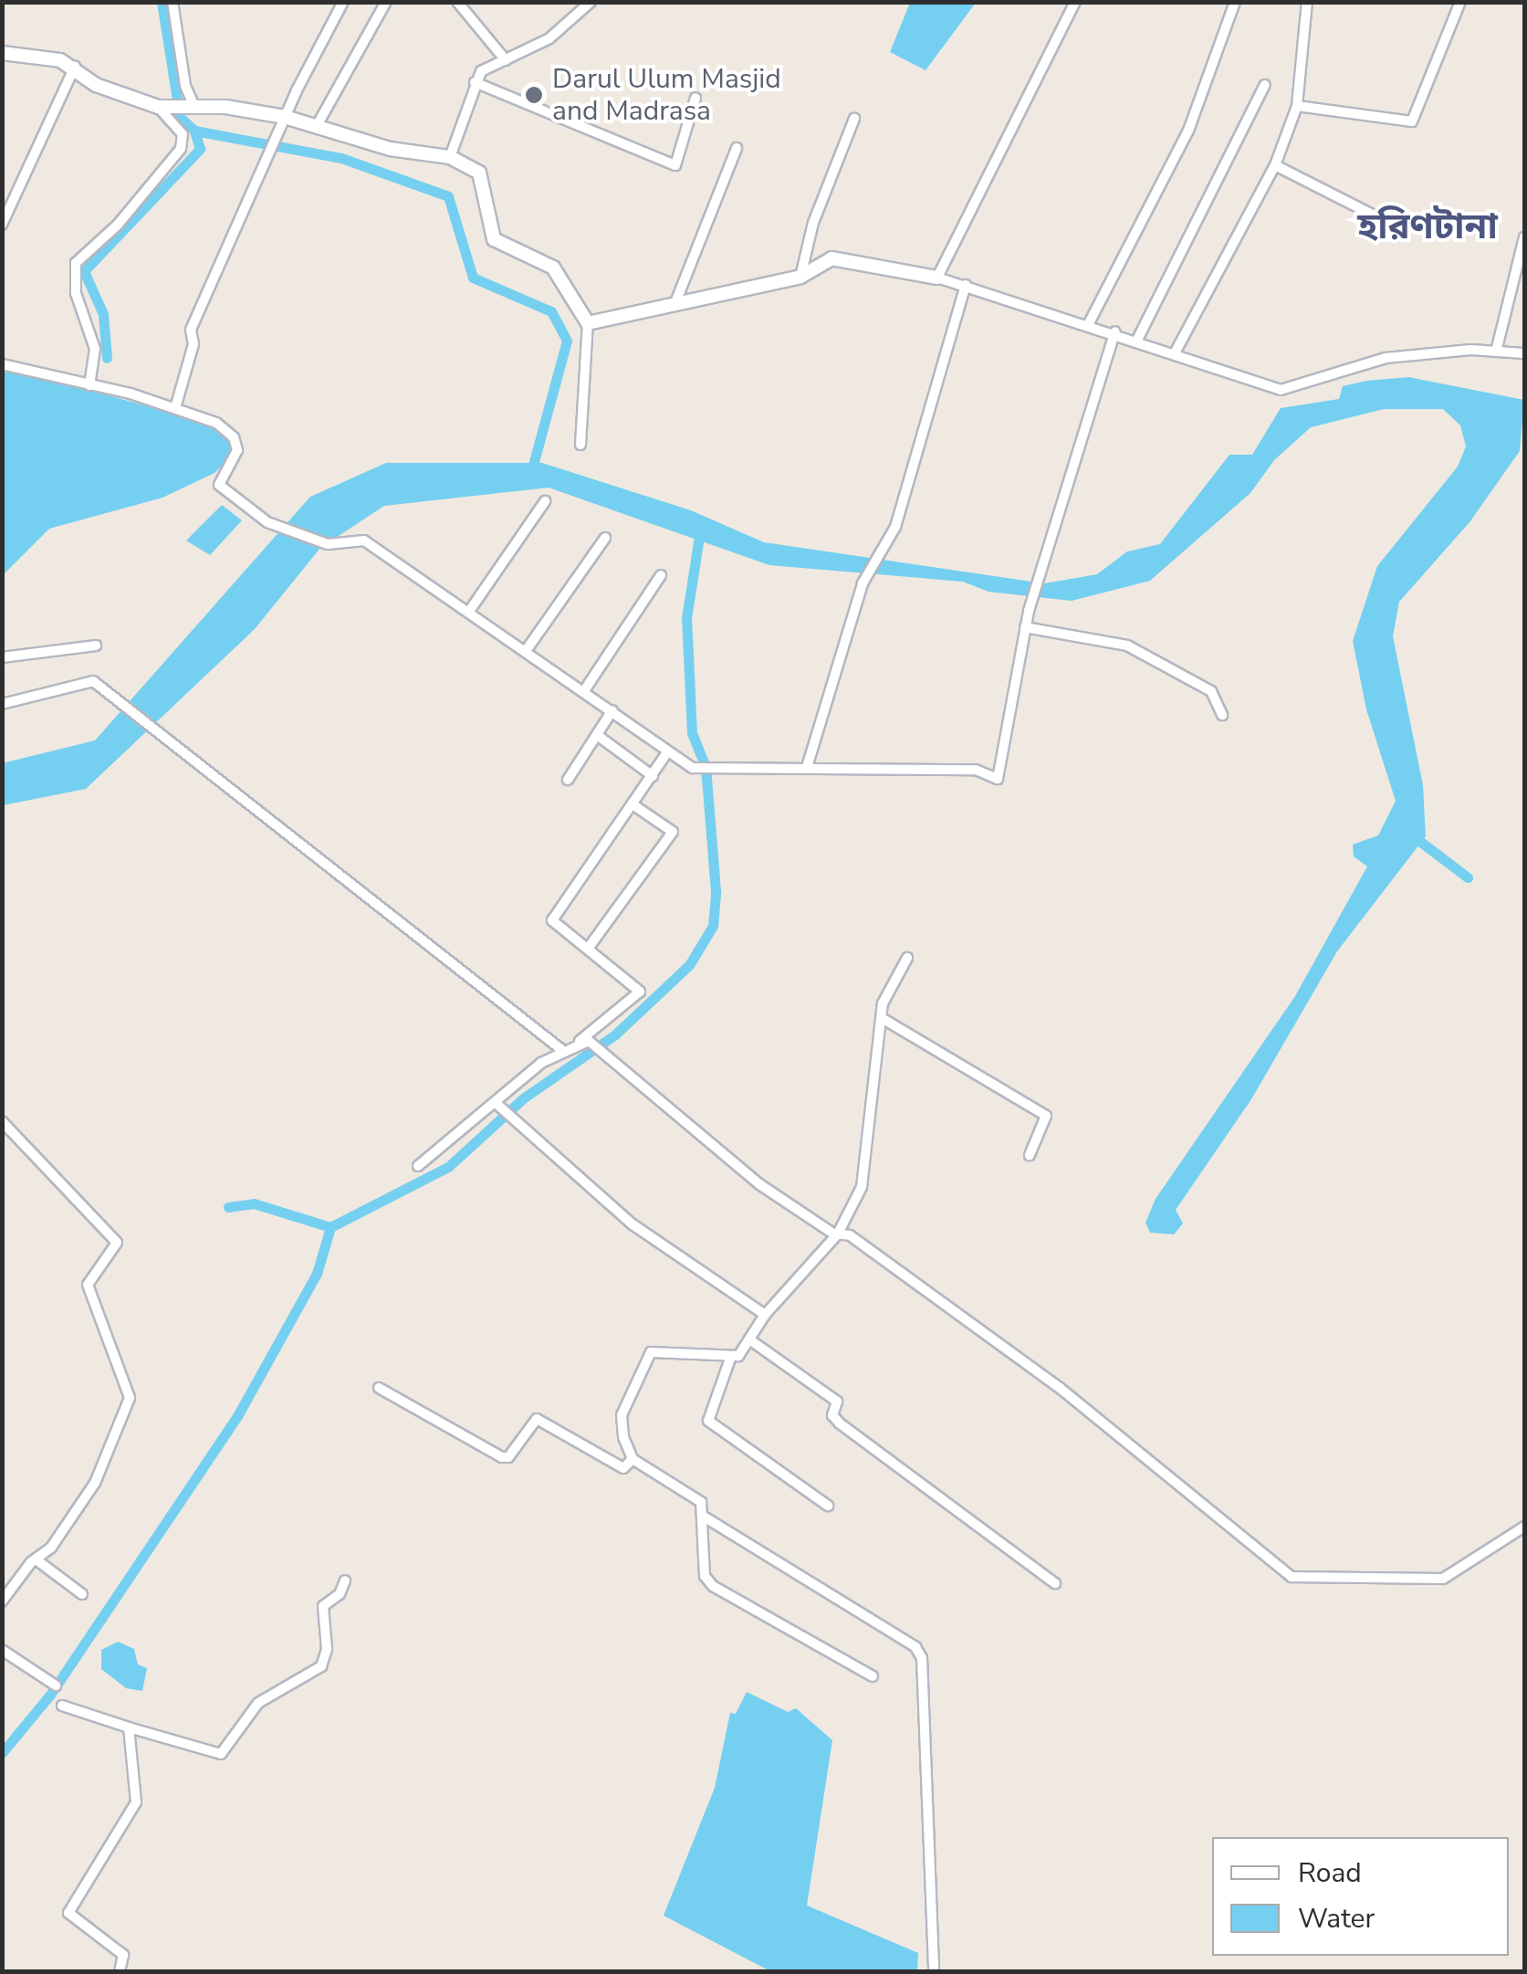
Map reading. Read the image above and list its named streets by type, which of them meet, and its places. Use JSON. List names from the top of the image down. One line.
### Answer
{"districts":["হরিণটানা"],"places":["Darul Ulum Masjid and Madrasa"],"legend":["Road","Water"]}
